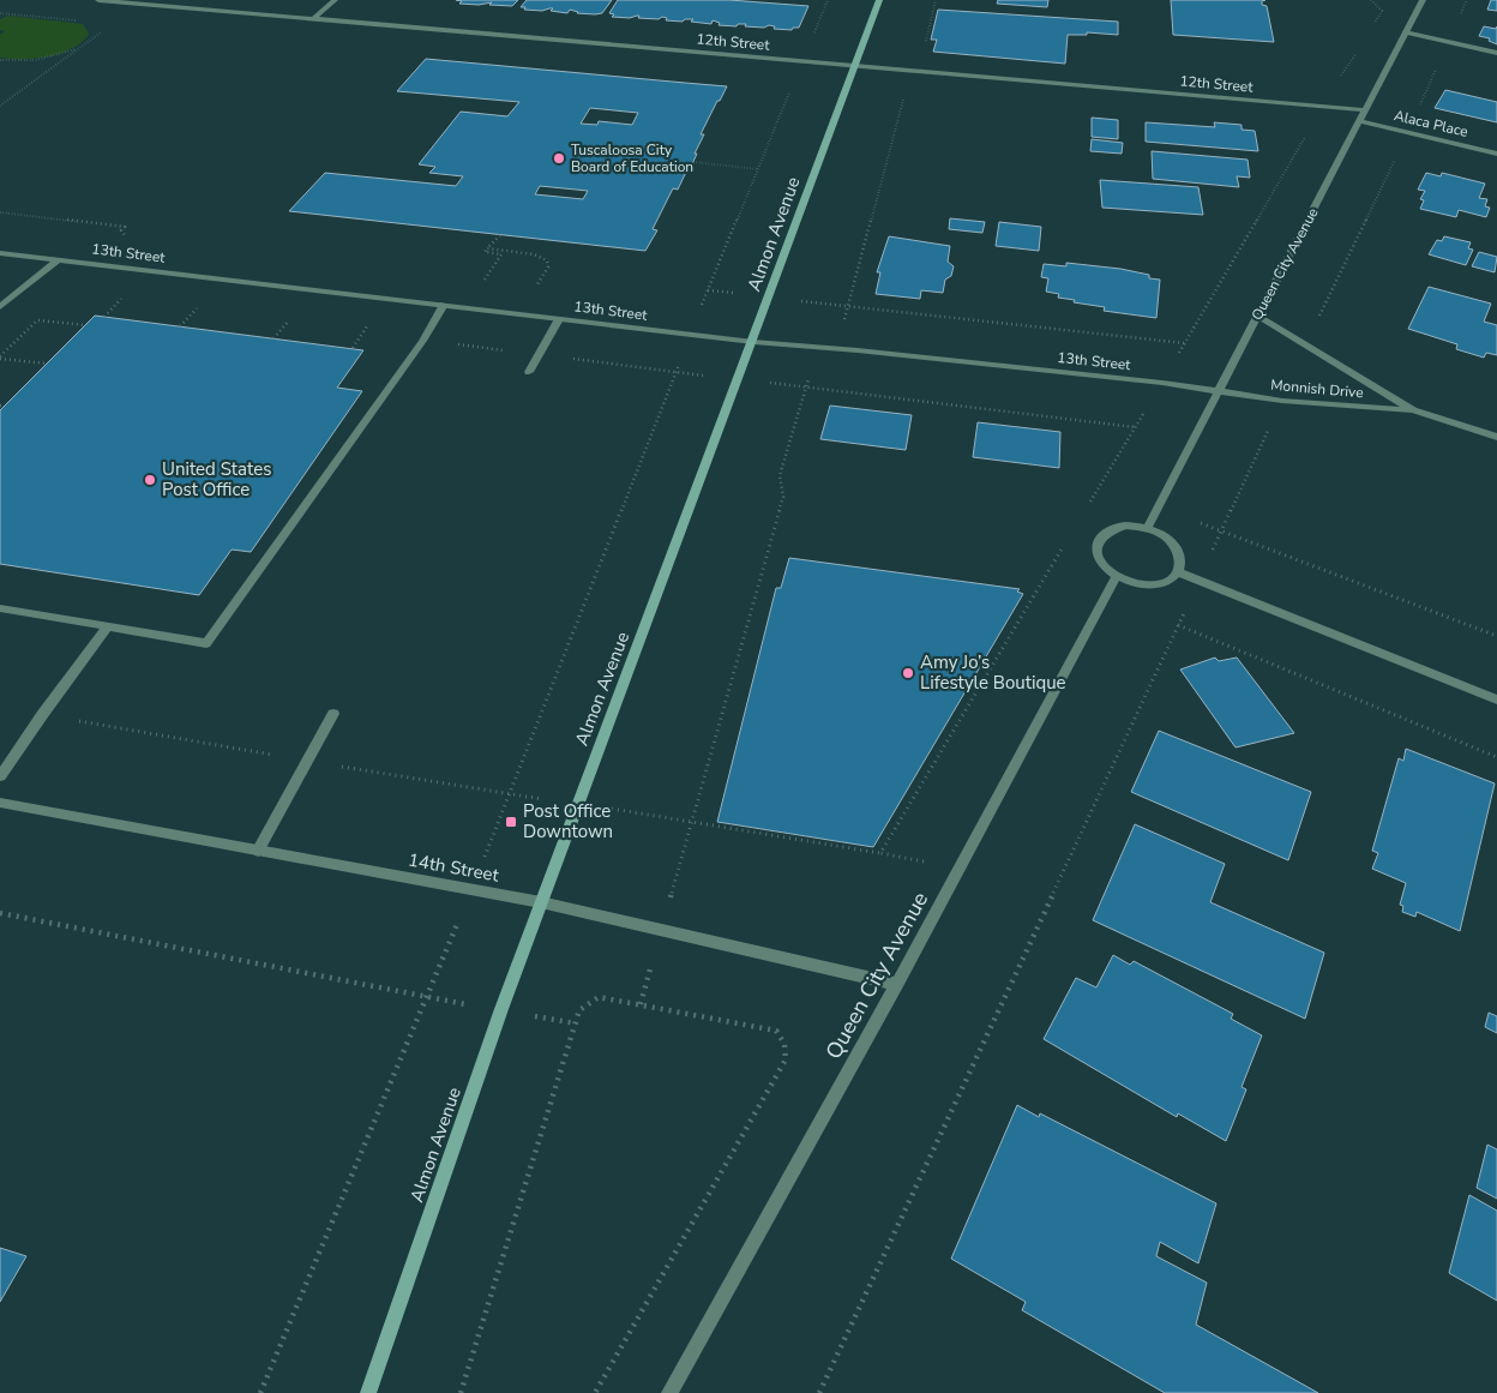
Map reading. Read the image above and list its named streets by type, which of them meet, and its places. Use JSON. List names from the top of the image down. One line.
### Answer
{"streets":{"main road":["Almon Avenue"],"street":["12th Street","Alaca Place","13th Street","Queen City Avenue","Monnish Drive","14th Street"]},"crossings":[["12th Street","Almon Avenue"],["12th Street","Queen City Avenue"],["Alaca Place","Queen City Avenue"],["Almon Avenue","13th Street"],["Almon Avenue","14th Street"],["13th Street","Queen City Avenue"],["13th Street","Monnish Drive"],["Queen City Avenue","Monnish Drive"],["Queen City Avenue","14th Street"]],"places":{"other":["Tuscaloosa City Board of Education","United States Post Office","Amy Jo’s Lifestyle Boutique"],"transit":["Post Office Downtown"]}}
